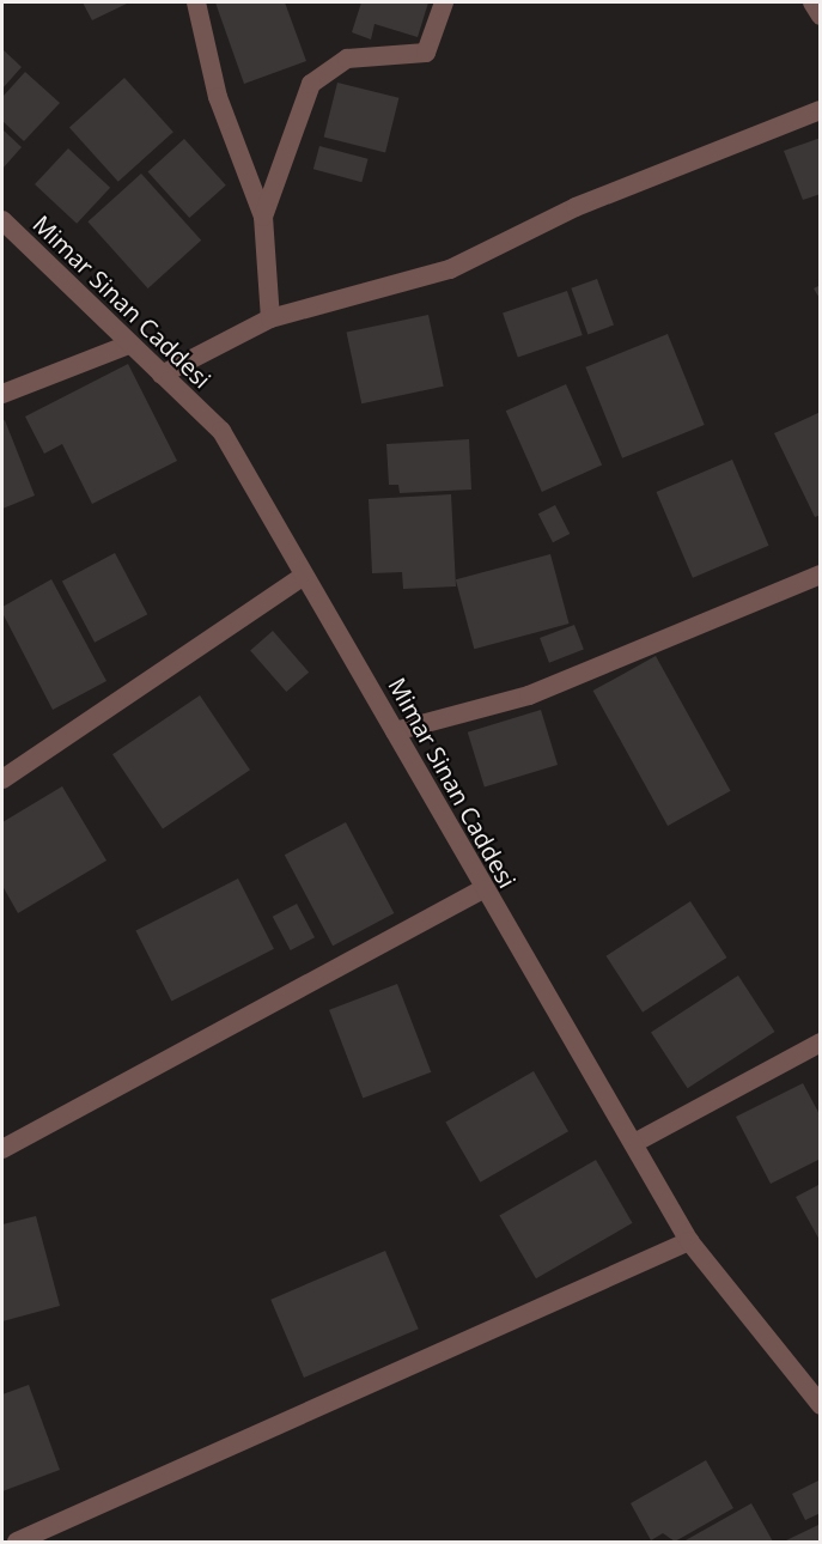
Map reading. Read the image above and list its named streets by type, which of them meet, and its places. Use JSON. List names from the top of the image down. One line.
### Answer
{"streets":{"street":["Mimar Sinan Caddesi"]}}
